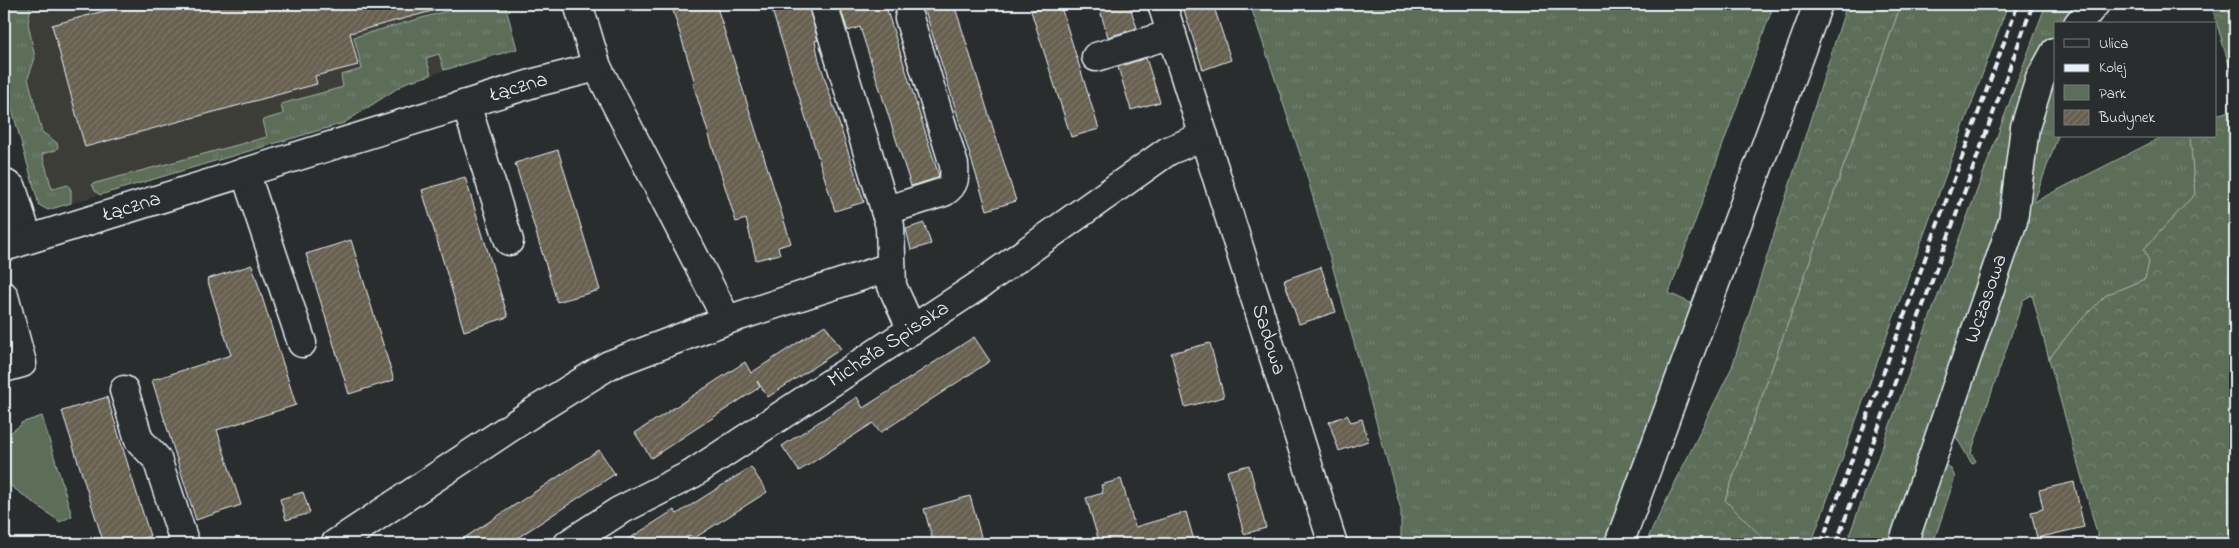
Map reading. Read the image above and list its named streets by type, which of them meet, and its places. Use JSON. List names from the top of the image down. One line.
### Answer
{"streets":{"street":["Łączna","Wczasowa","Sadowa","Michała Spisaka"]},"crossings":[["Sadowa","Michała Spisaka"]],"legend":["Ulica","Kolej","Park","Budynek"]}
